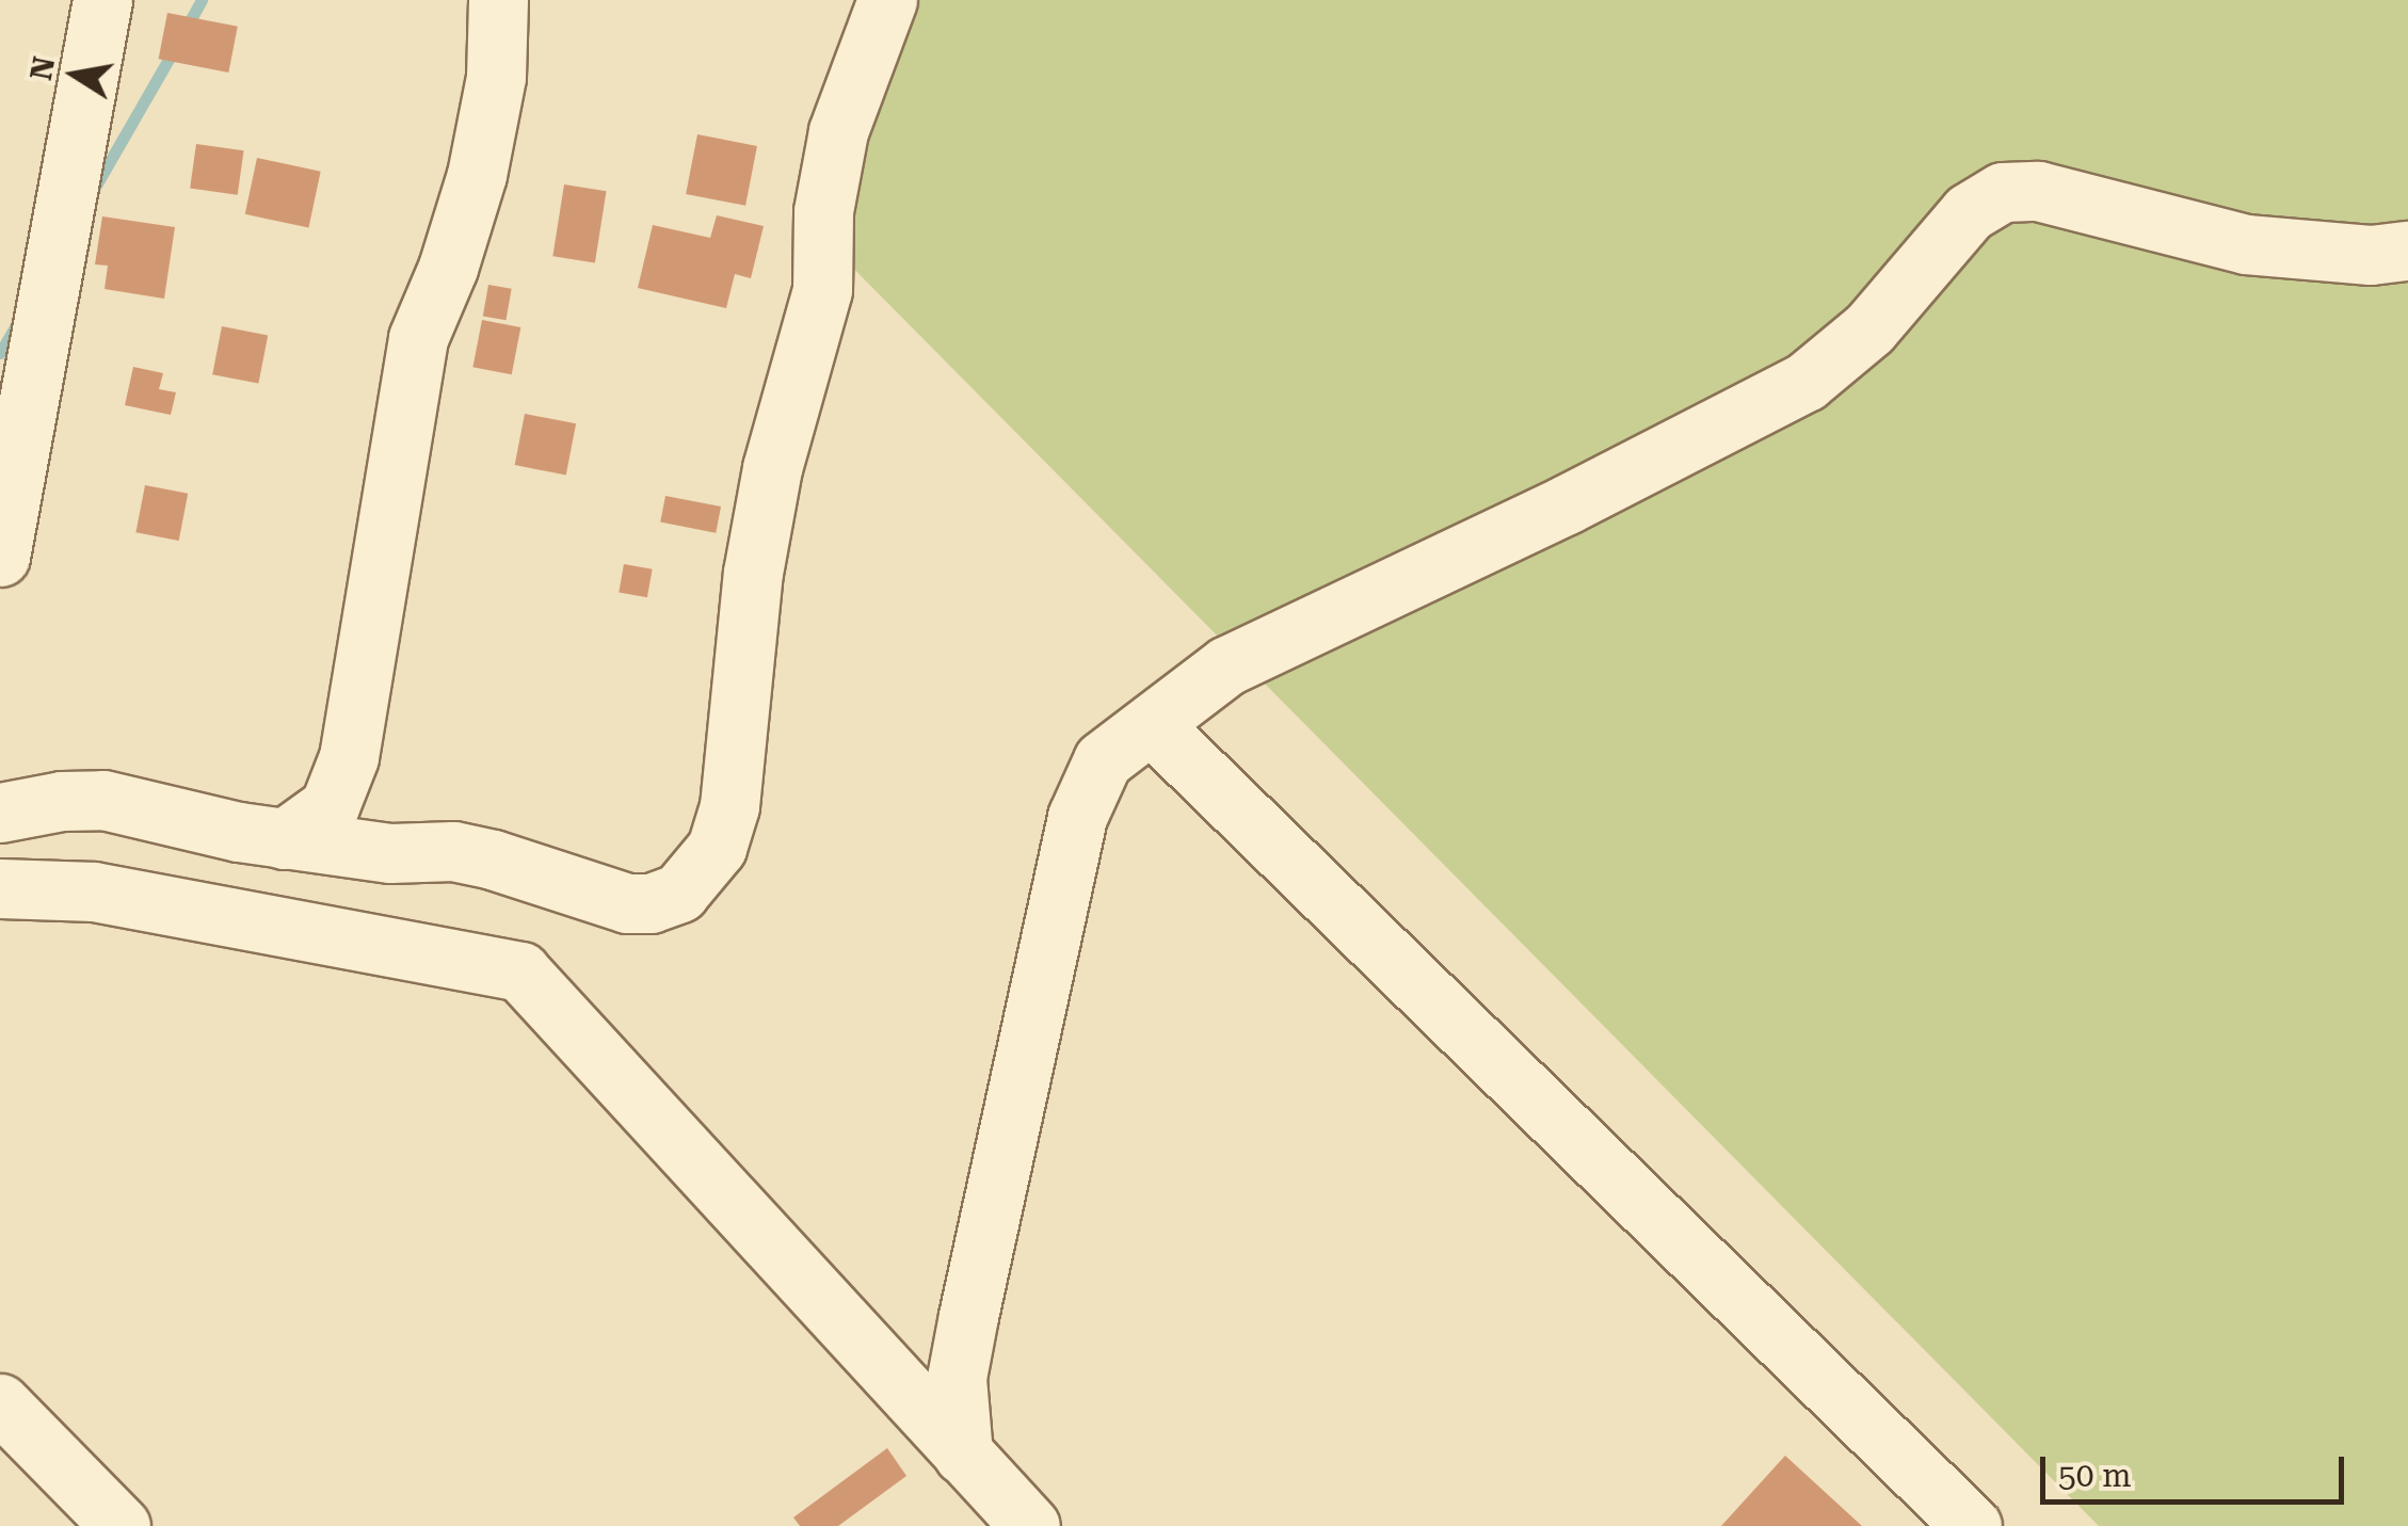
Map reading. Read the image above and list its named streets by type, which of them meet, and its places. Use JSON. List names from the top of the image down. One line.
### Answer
{"scale_bar":"50 m","north":"left"}
